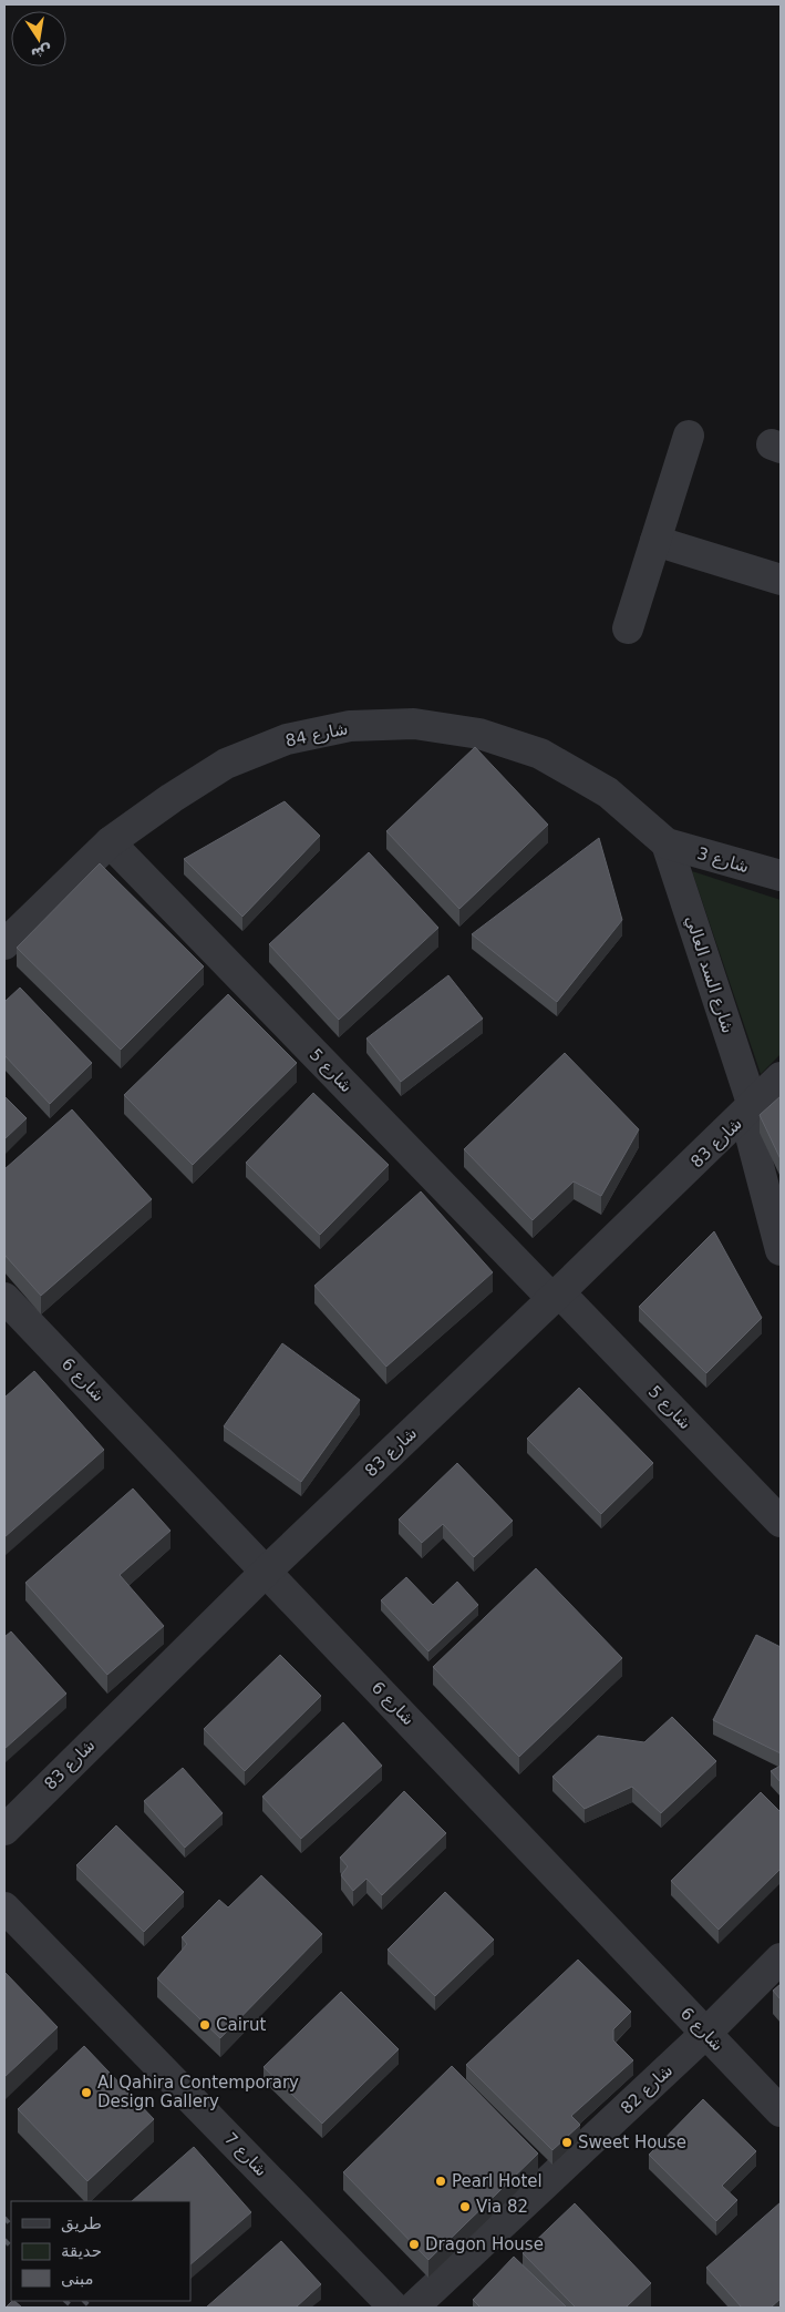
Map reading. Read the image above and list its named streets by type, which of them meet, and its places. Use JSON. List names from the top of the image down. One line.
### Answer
{"streets":{"street":["شارع 84","شارع 3","شارع السد العالي","شارع 5","شارع 83","شارع 6","شارع 82","شارع 7"]},"crossings":[["شارع 84","شارع 3"],["شارع 84","شارع السد العالي"],["شارع 84","شارع 5"],["شارع 3","شارع السد العالي"],["شارع السد العالي","شارع 83"],["شارع 5","شارع 83"],["شارع 83","شارع 6"],["شارع 6","شارع 82"]],"places":["Cairut","Al Qahira Contemporary Design Gallery","Sweet House","Pearl Hotel","Via 82","Dragon House"],"legend":["طريق","حديقة","مبنى"],"north":"bottom"}
